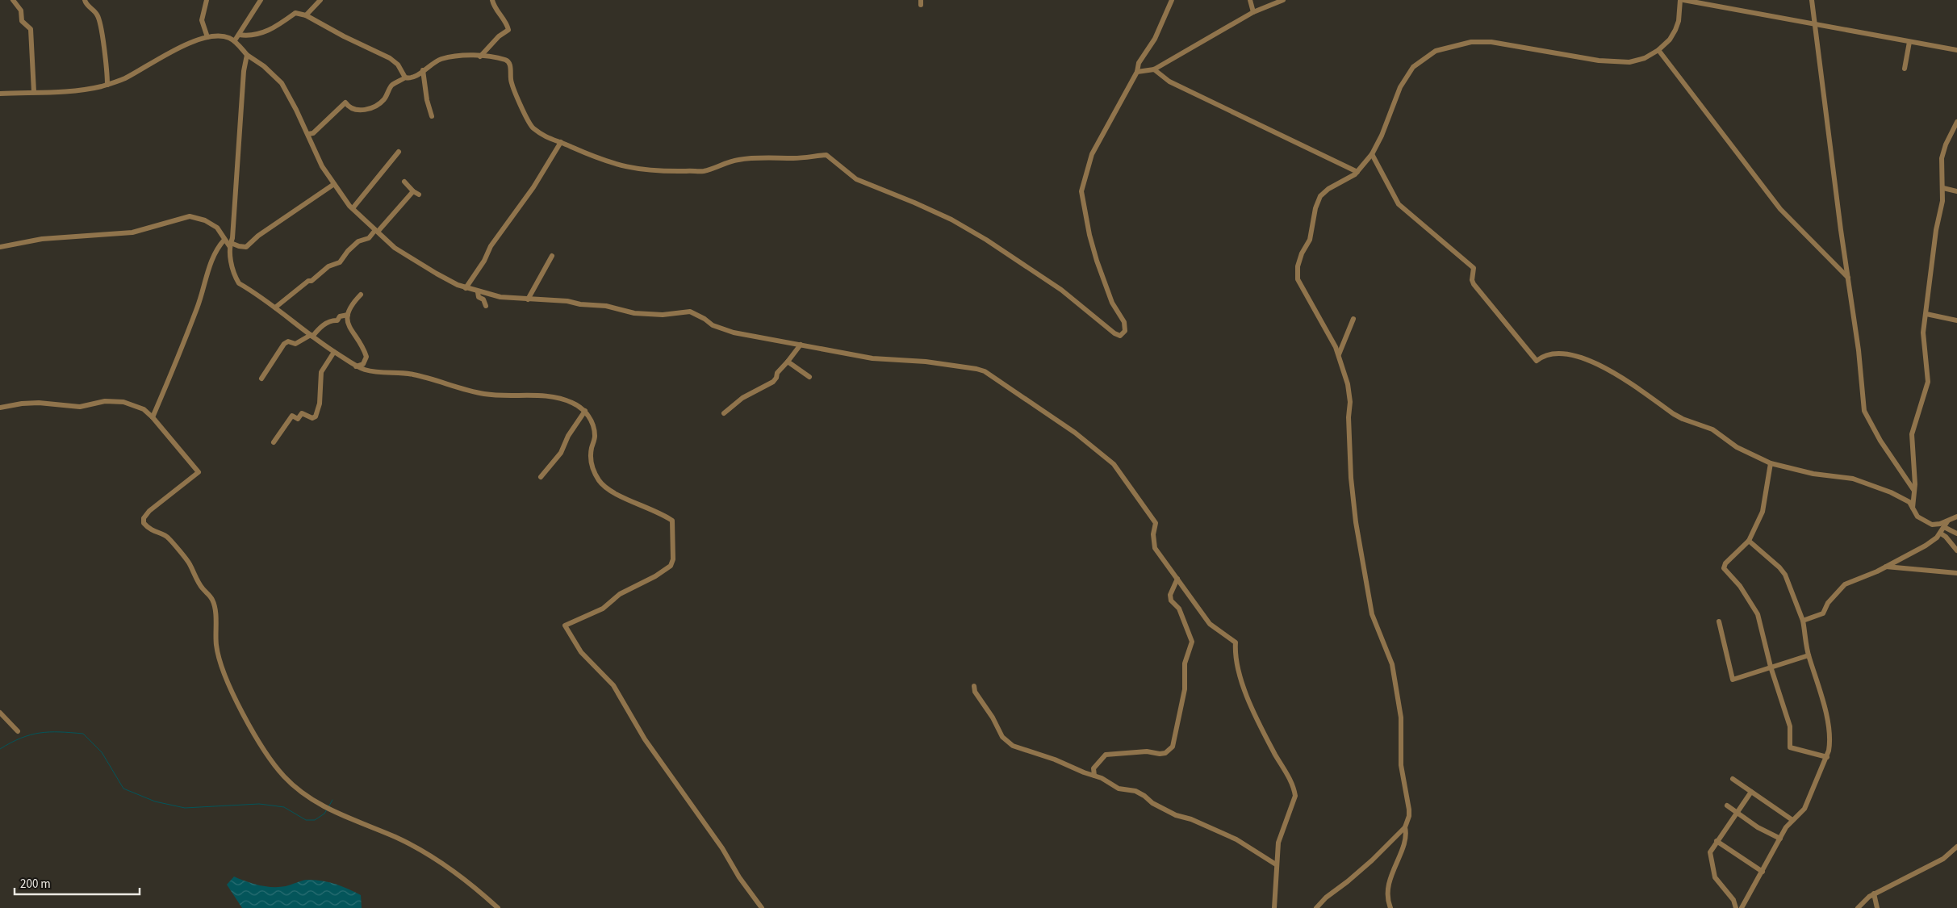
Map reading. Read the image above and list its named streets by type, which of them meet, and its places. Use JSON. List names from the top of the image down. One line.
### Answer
{"scale_bar":"200 m"}
